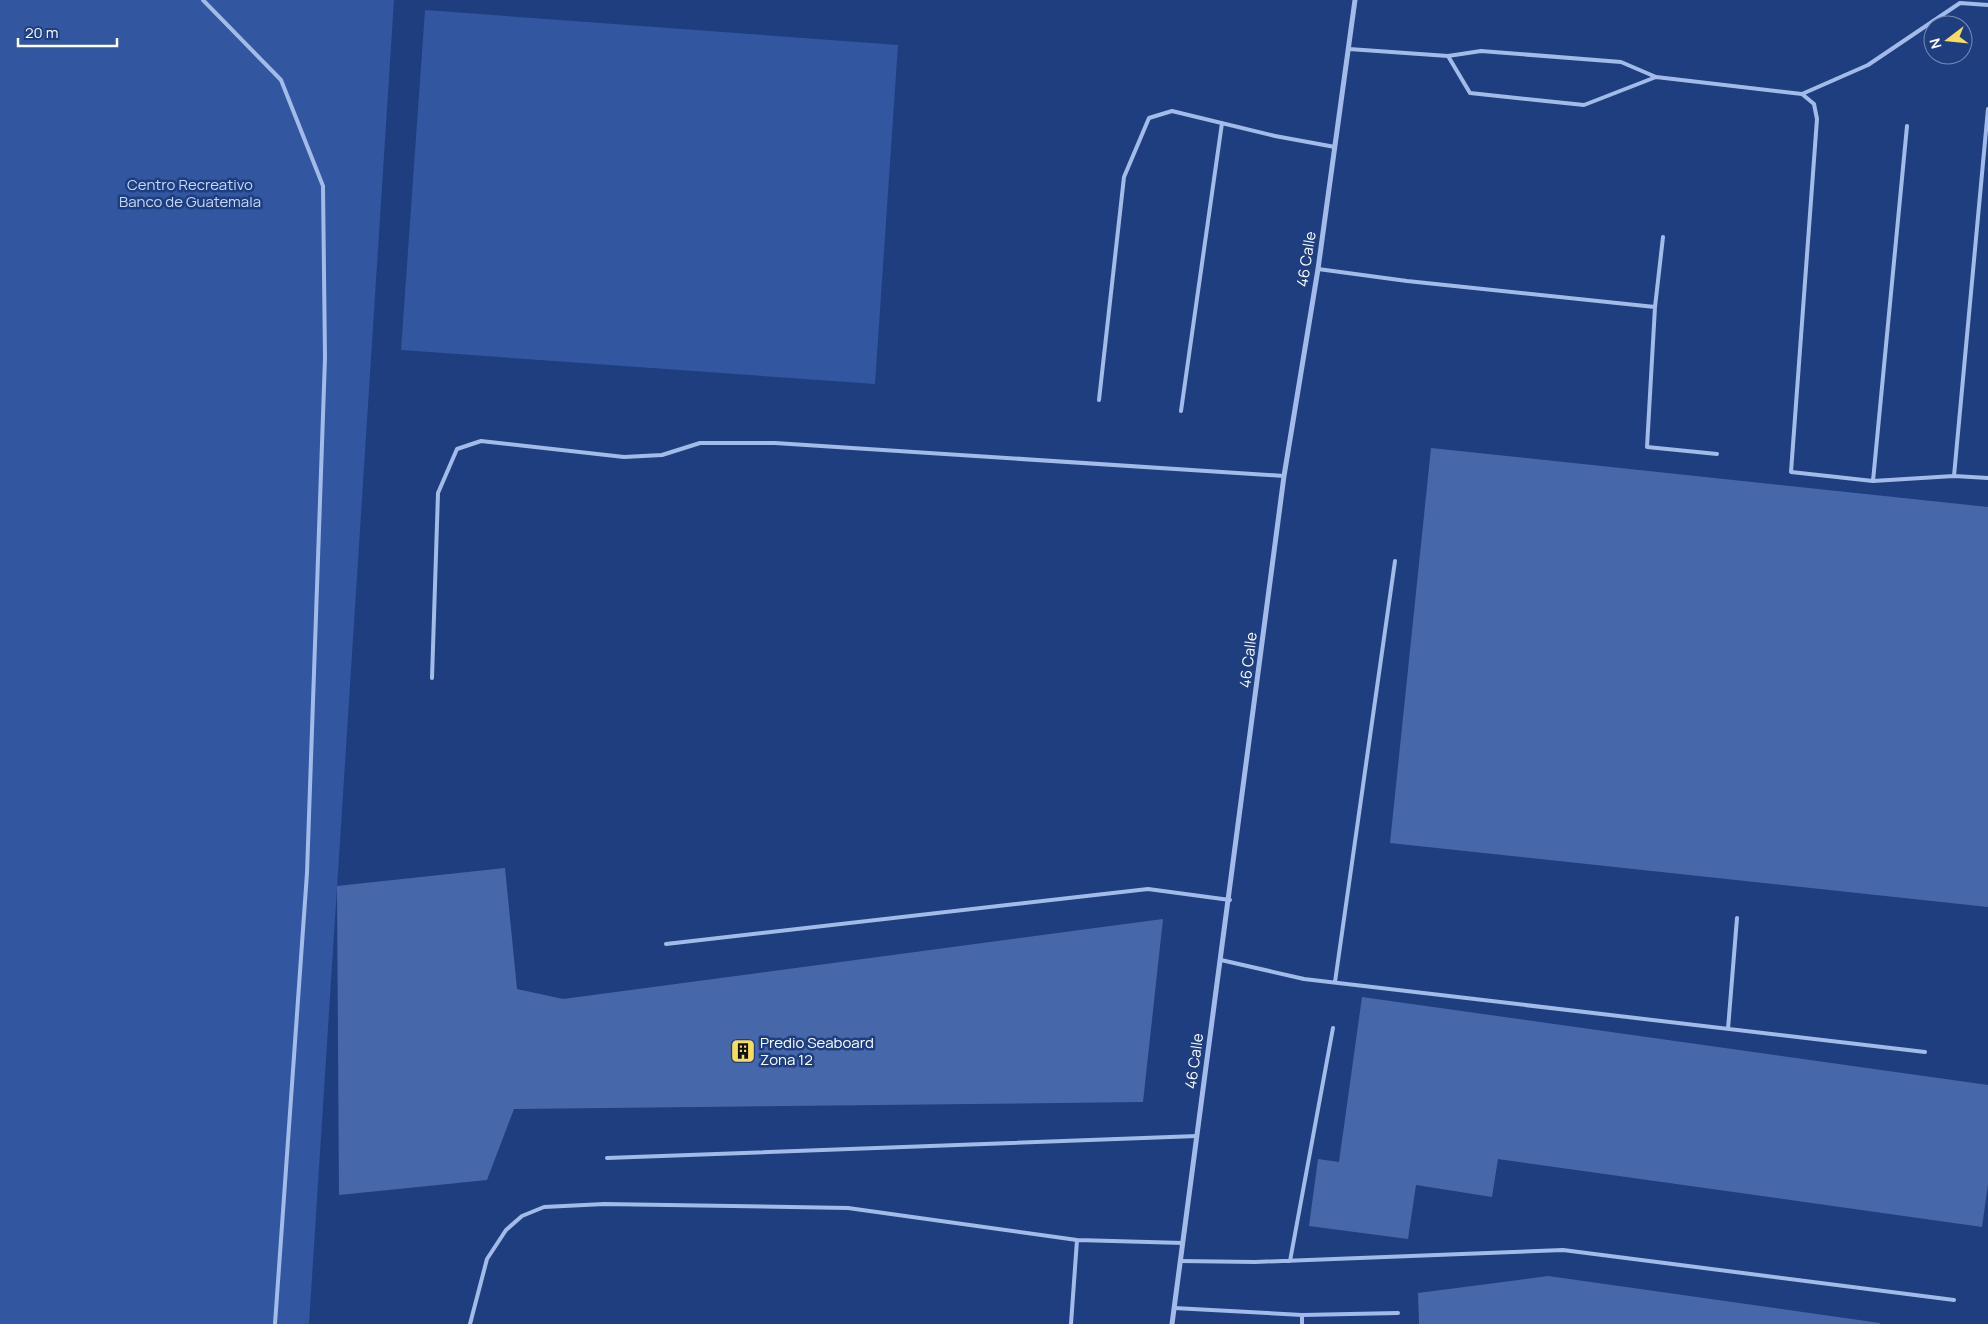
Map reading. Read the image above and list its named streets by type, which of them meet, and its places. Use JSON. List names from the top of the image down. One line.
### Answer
{"streets":{"street":["46 Calle"]},"parks":["Centro Recreativo Banco de Guatemala"],"places":{"building":["Predio Seaboard Zona 12"]},"scale_bar":"20 m","north":"left"}
